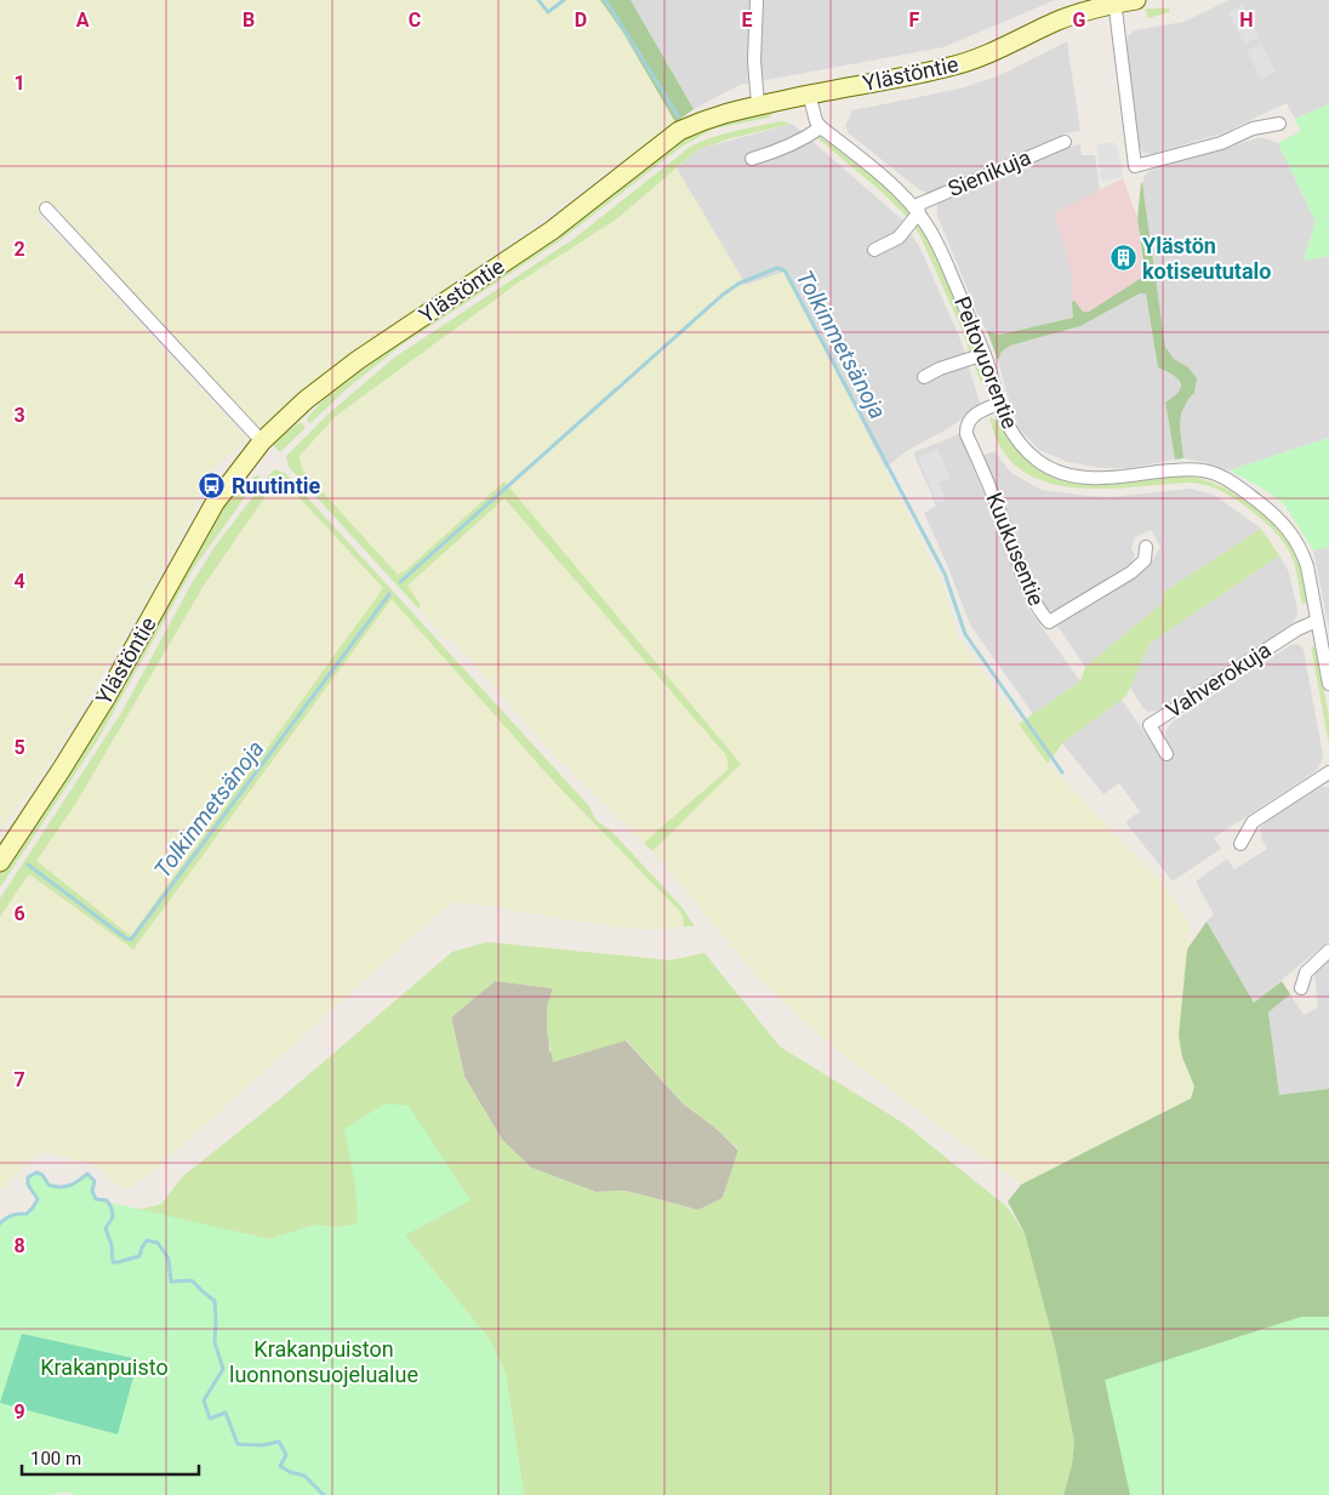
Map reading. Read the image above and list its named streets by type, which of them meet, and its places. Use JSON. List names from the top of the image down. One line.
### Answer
{"streets":{"main road":["Ylästöntie"],"street":["Sienikuja","Peltovuorentie","Kuukusentie","Vahverokuja"]},"crossings":[["Sienikuja","Peltovuorentie"],["Peltovuorentie","Kuukusentie"],["Peltovuorentie","Vahverokuja"]],"water":["Tolkinmetsänoja"],"parks":["Krakanpuiston luonnonsuojelualue","Krakanpuisto"],"places":{"building":["Ylästön kotiseututalo"],"bus stop":["Ruutintie"]},"scale_bar":"100 m","grid":{"columns":["A","B","C","D","E","F","G","H"],"rows":["1","2","3","4","5","6","7","8","9"]}}
